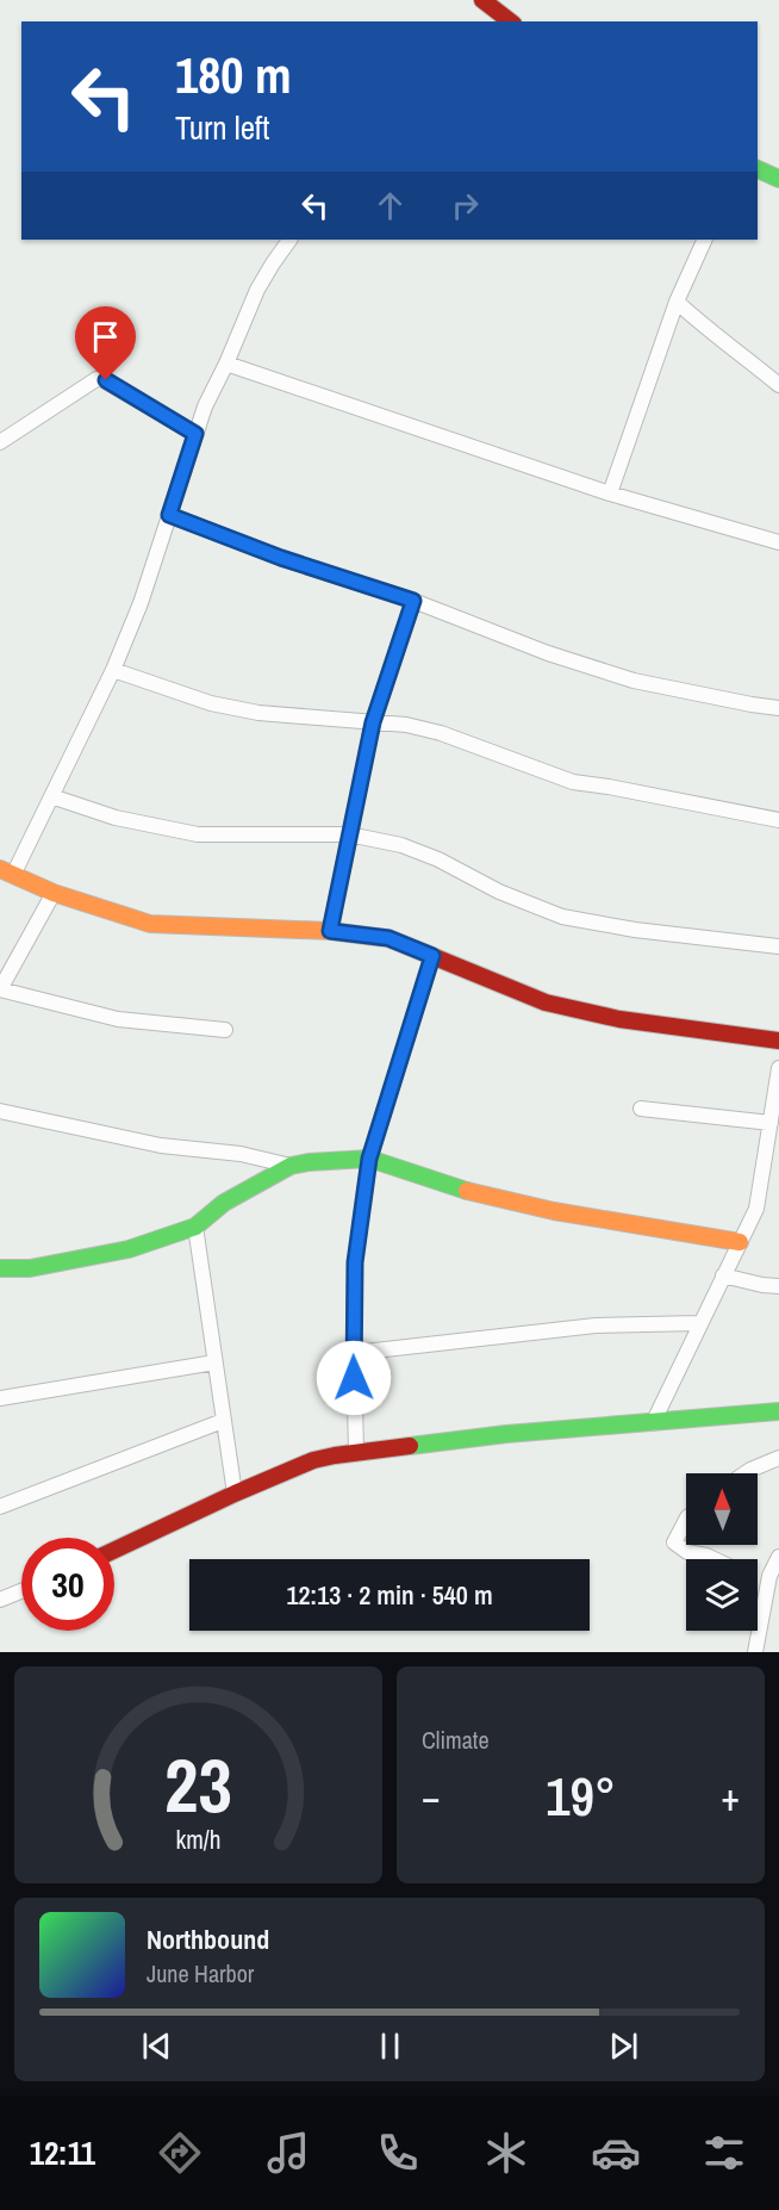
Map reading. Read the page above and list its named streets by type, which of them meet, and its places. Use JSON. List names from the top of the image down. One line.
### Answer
{"north":"top","page":{"turn":["180 m","Turn left"],"limit":"30","trip":"12:13 · 2 min · 540 m","tile":"Climate","heat":["−","19°","+"],"song":["Northbound","June Harbor"],"tabs":"12:11","gauge":["23","km/h"]}}
